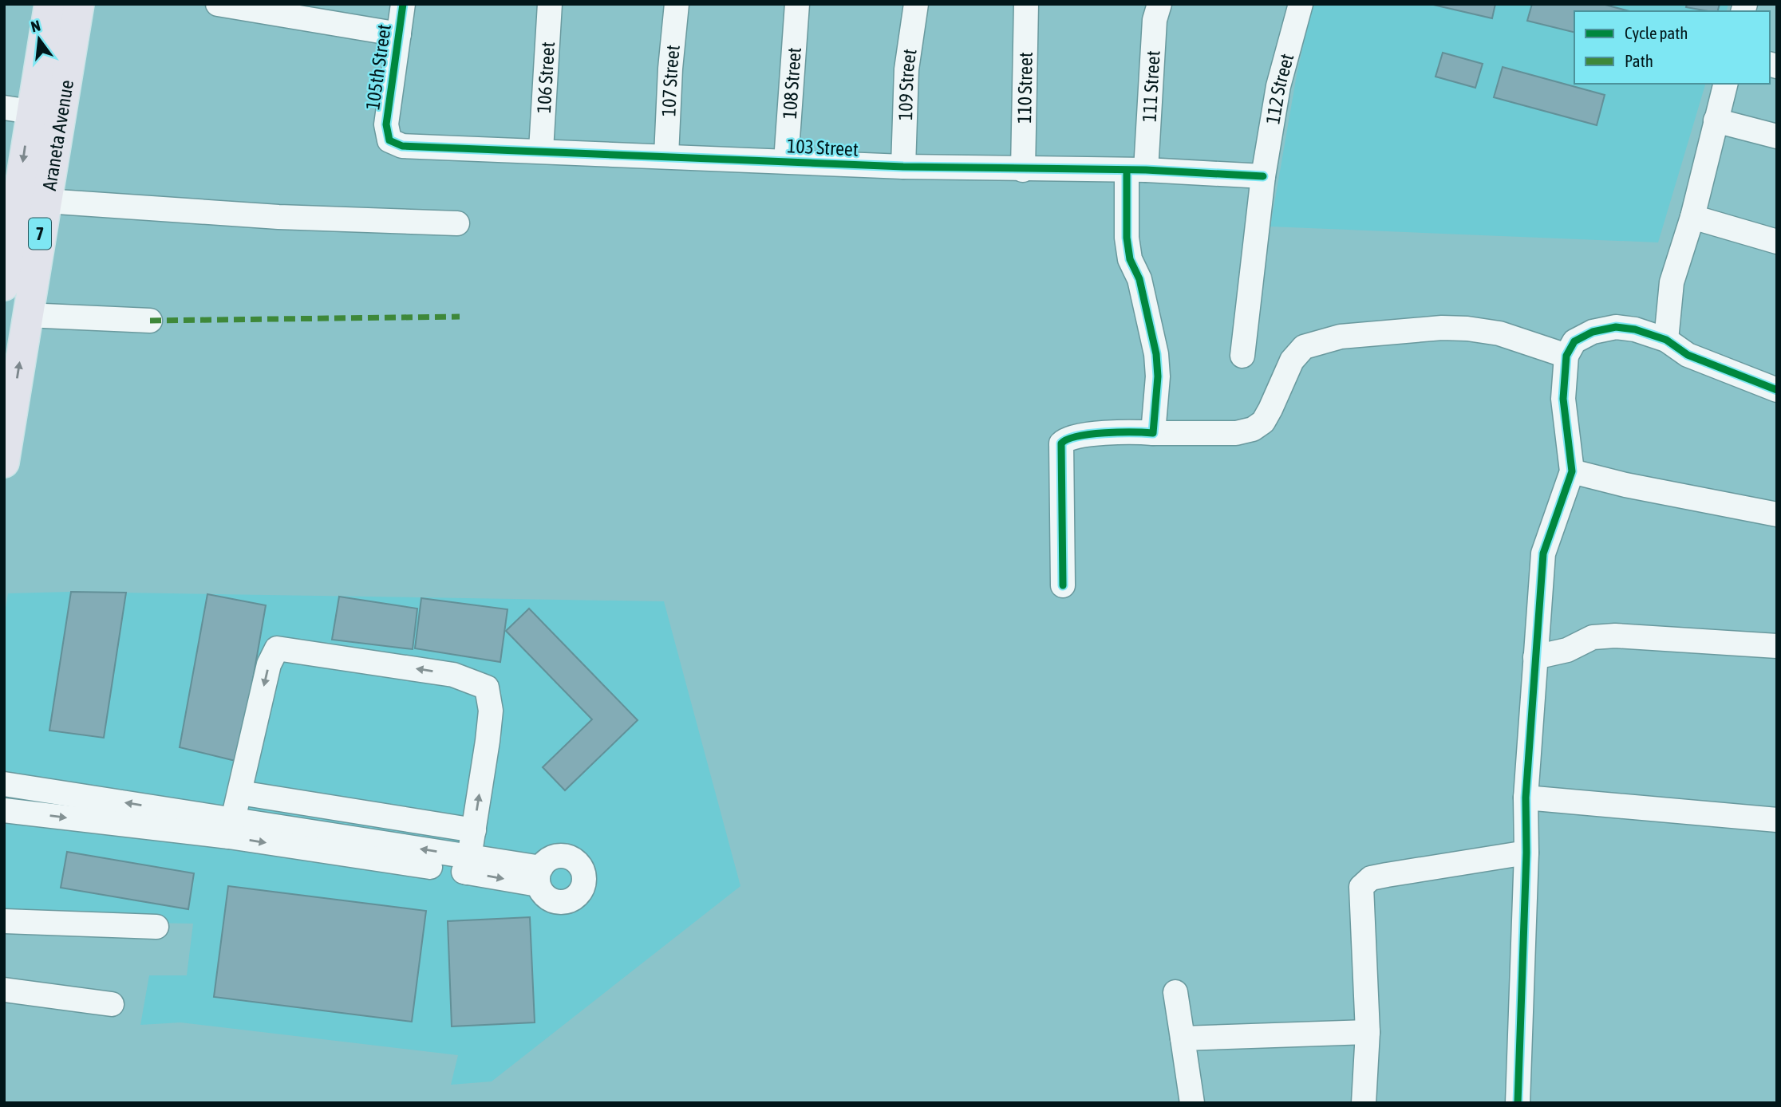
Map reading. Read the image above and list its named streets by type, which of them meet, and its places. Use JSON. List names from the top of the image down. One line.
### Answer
{"streets":{"main road":["Araneta Avenue","7"],"street":["105th Street","106 Street","107 Street","108 Street","109 Street","110 Street","111 Street","112 Street","103 Street"]},"crossings":[["105th Street","103 Street"],["106 Street","103 Street"],["107 Street","103 Street"],["108 Street","103 Street"],["109 Street","103 Street"],["110 Street","103 Street"],["111 Street","103 Street"],["112 Street","103 Street"]],"legend":["Cycle path","Path"],"north":"top"}
